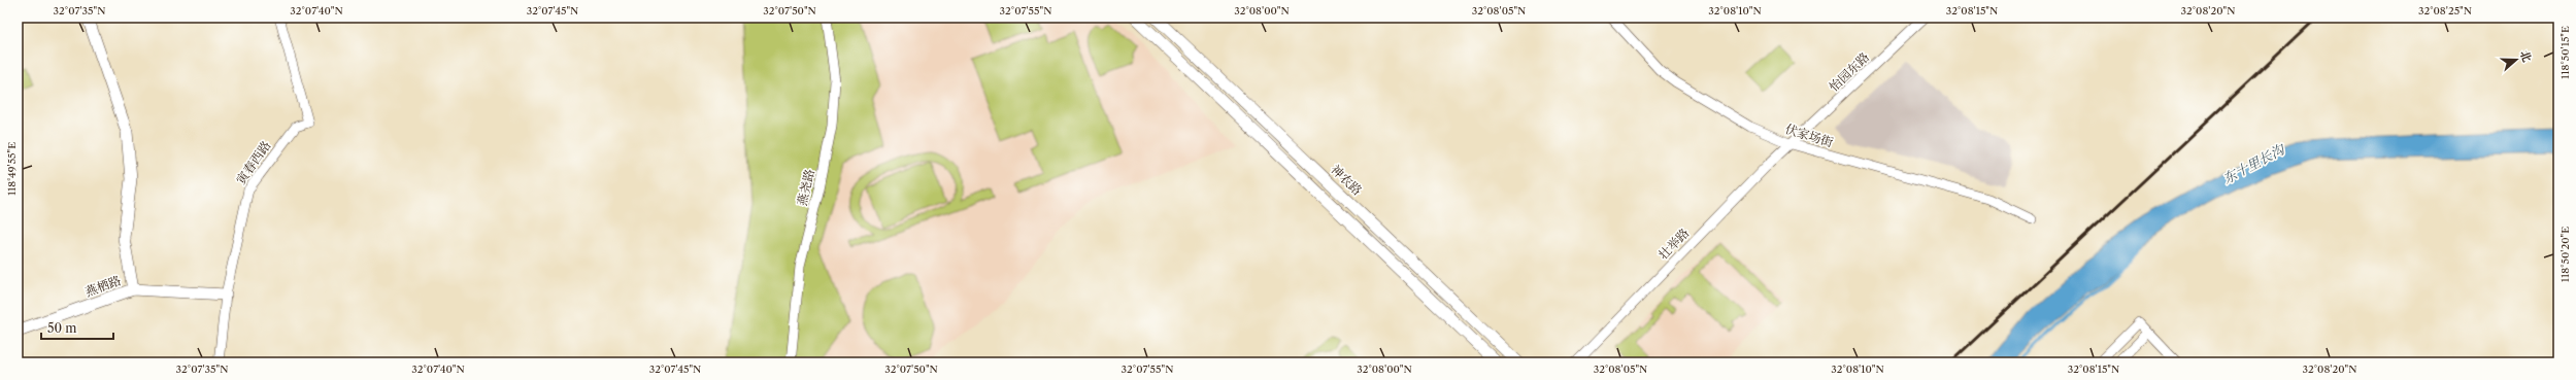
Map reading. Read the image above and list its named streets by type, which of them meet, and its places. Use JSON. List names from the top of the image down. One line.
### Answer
{"streets":{"street":["怡园东路","伏家场街","寅春西路","神农路","燕尧路","壮举路","燕栖路"]},"crossings":[["怡园东路","伏家场街"],["怡园东路","壮举路"],["伏家场街","壮举路"],["寅春西路","燕栖路"]],"water":["东十里长沟"],"scale_bar":"50 m","north":"right","coordinates":["32°07'35\"N","32°07'40\"N","32°07'45\"N","32°07'50\"N","32°07'55\"N","32°08'00\"N","32°08'05\"N","32°08'10\"N","32°08'15\"N","32°08'20\"N","32°08'25\"N","118°50'15\"E","118°49'55\"E","118°50'20\"E"]}
